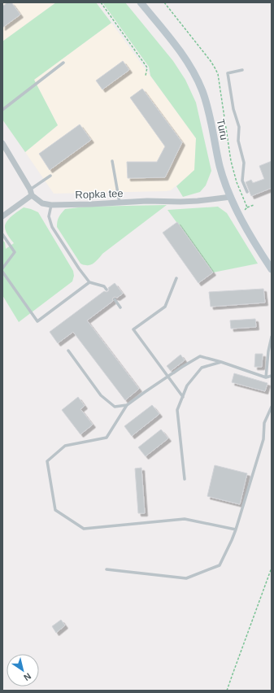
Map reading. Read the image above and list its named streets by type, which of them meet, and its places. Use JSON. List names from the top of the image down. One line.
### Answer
{"streets":{"main road":["Turu"],"street":["Ropka tee"]},"crossings":[["Turu","Ropka tee"]],"north":"bottom right"}
